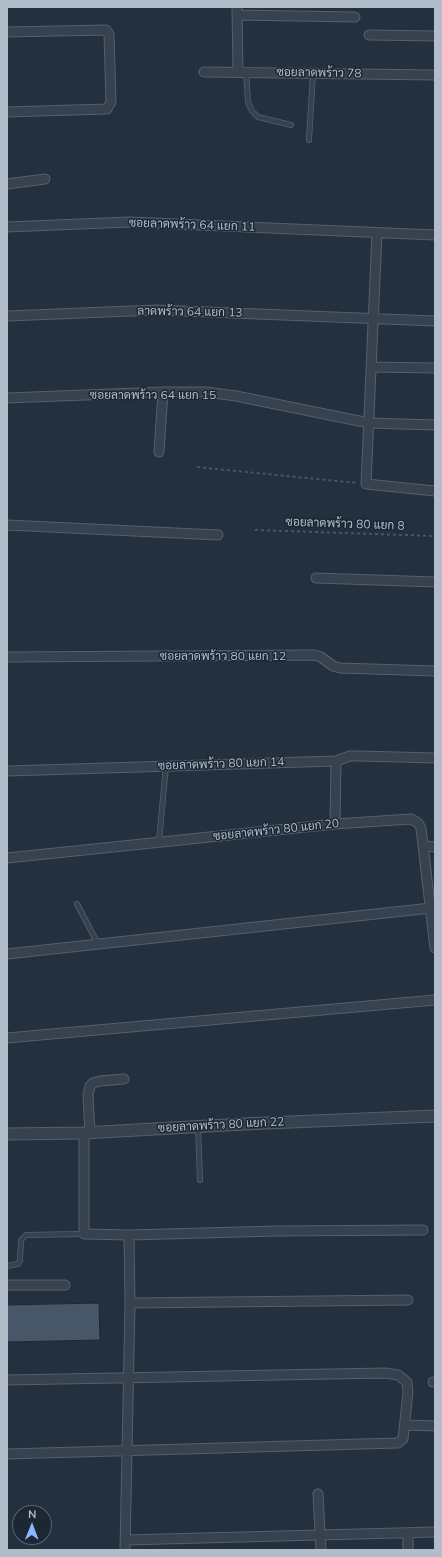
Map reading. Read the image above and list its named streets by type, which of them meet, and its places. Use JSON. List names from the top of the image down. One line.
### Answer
{"streets":{"street":["ซอยลาดพร้าว 78","ซอยลาดพร้าว 64 แยก 11","ลาดพร้าว 64 แยก 13","ซอยลาดพร้าว 64 แยก 15","ซอยลาดพร้าว 80 แยก 12","ซอยลาดพร้าว 80 แยก 14","ซอยลาดพร้าว 80 แยก 20","ซอยลาดพร้าว 80 แยก 22"],"path":["ซอยลาดพร้าว 80 แยก 8"]},"north":"top"}
